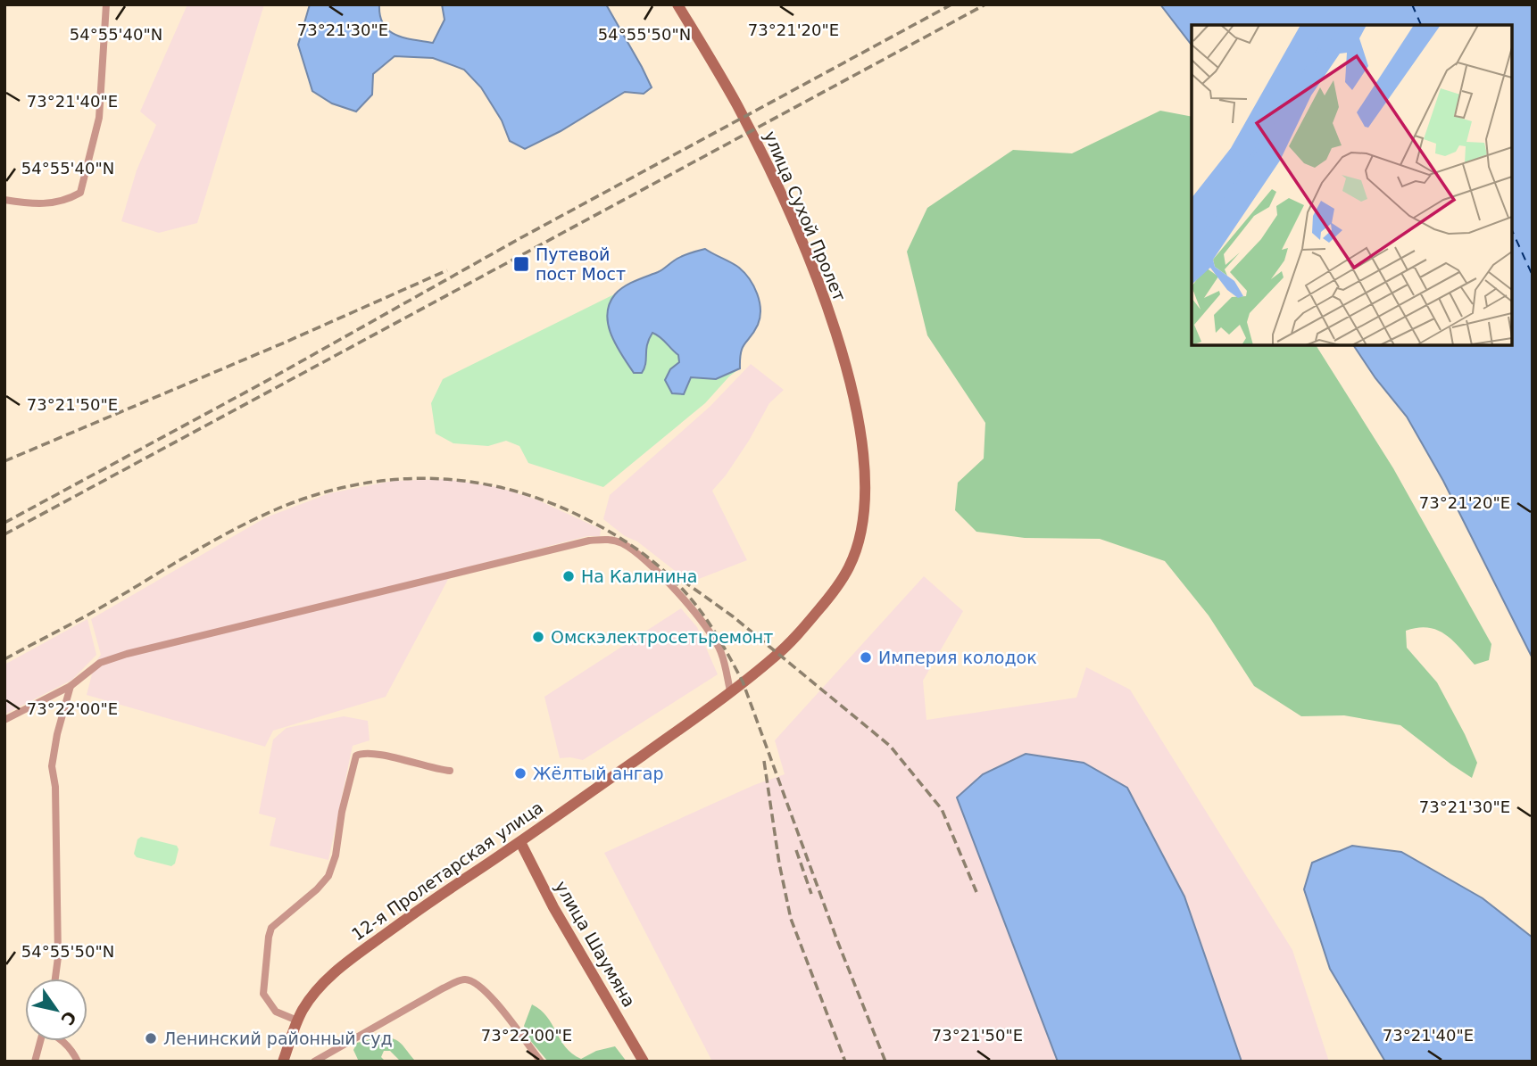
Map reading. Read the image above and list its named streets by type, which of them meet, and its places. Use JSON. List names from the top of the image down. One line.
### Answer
{"streets":{"main road":["улица Сухой Пролет","12-я Пролетарская улица","улица Шаумяна"]},"crossings":[["улица Сухой Пролет","12-я Пролетарская улица"],["12-я Пролетарская улица","улица Шаумяна"]],"places":{"transit":["Путевой пост Мост"],"other":["На Калинина","Омскэлектросетьремонт","Империя колодок","Жёлтый ангар","Ленинский районный суд"]},"north":"bottom right","coordinates":["73°21'30\"E","73°21'20\"E","54°55'40\"N","54°55'50\"N","73°21'40\"E","73°21'50\"E","73°22'00\"E"]}
